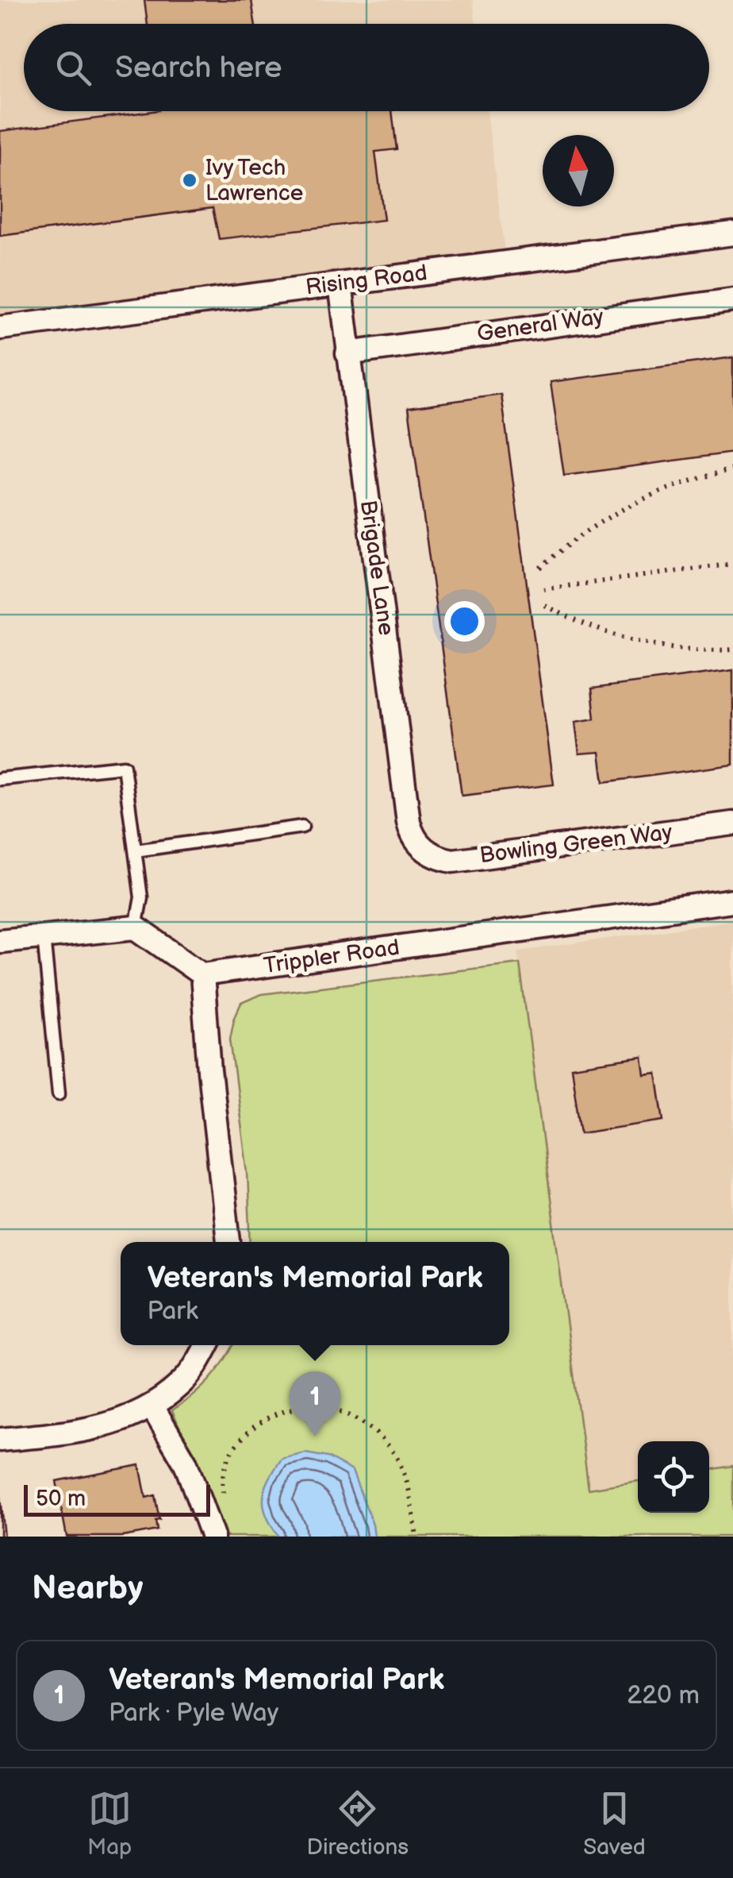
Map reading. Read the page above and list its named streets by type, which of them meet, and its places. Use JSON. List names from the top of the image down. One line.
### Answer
{"streets":{"street":["Rising Road","General Way","Brigade Lane","Bowling Green Way","Trippler Road"]},"crossings":[["Rising Road","Brigade Lane"],["General Way","Brigade Lane"],["Brigade Lane","Bowling Green Way"]],"places":["Ivy Tech Lawrence"],"scale_bar":"50 m","north":"top","page":{"search":"Search here","popup":["Veteran's Memorial Park","Park"],"pins":"1","scale":"50 m","heading":"Nearby","list":[{"mark":"1","name":"Veteran's Memorial Park","note":"Park · Pyle Way","value":"220 m"}],"nav":["Map","Directions","Saved"]}}
